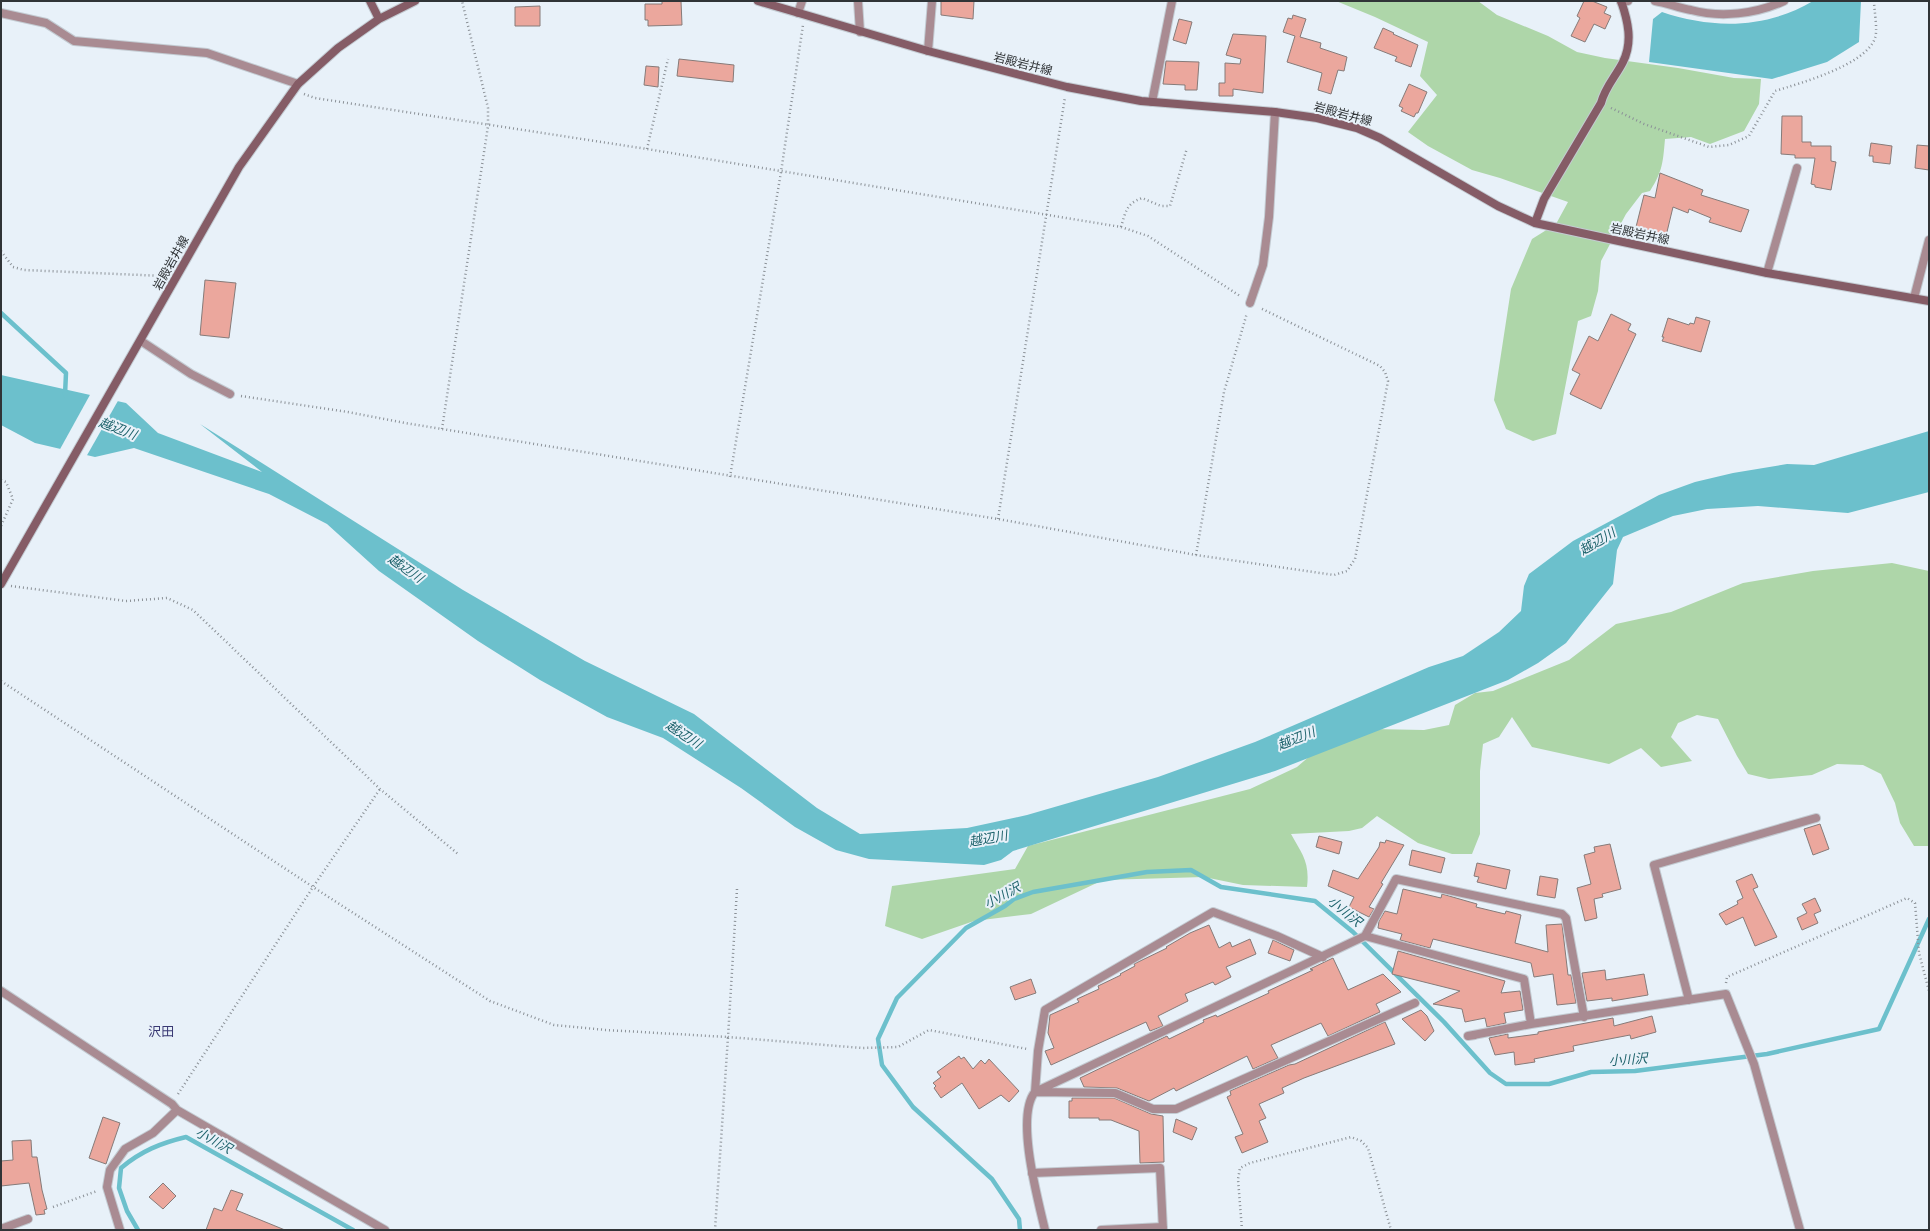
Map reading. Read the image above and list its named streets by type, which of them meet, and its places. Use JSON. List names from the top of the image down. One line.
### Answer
{"streets":{"main road":["岩殿岩井線"]},"districts":["沢田"],"water":["越辺川","小川沢"]}
